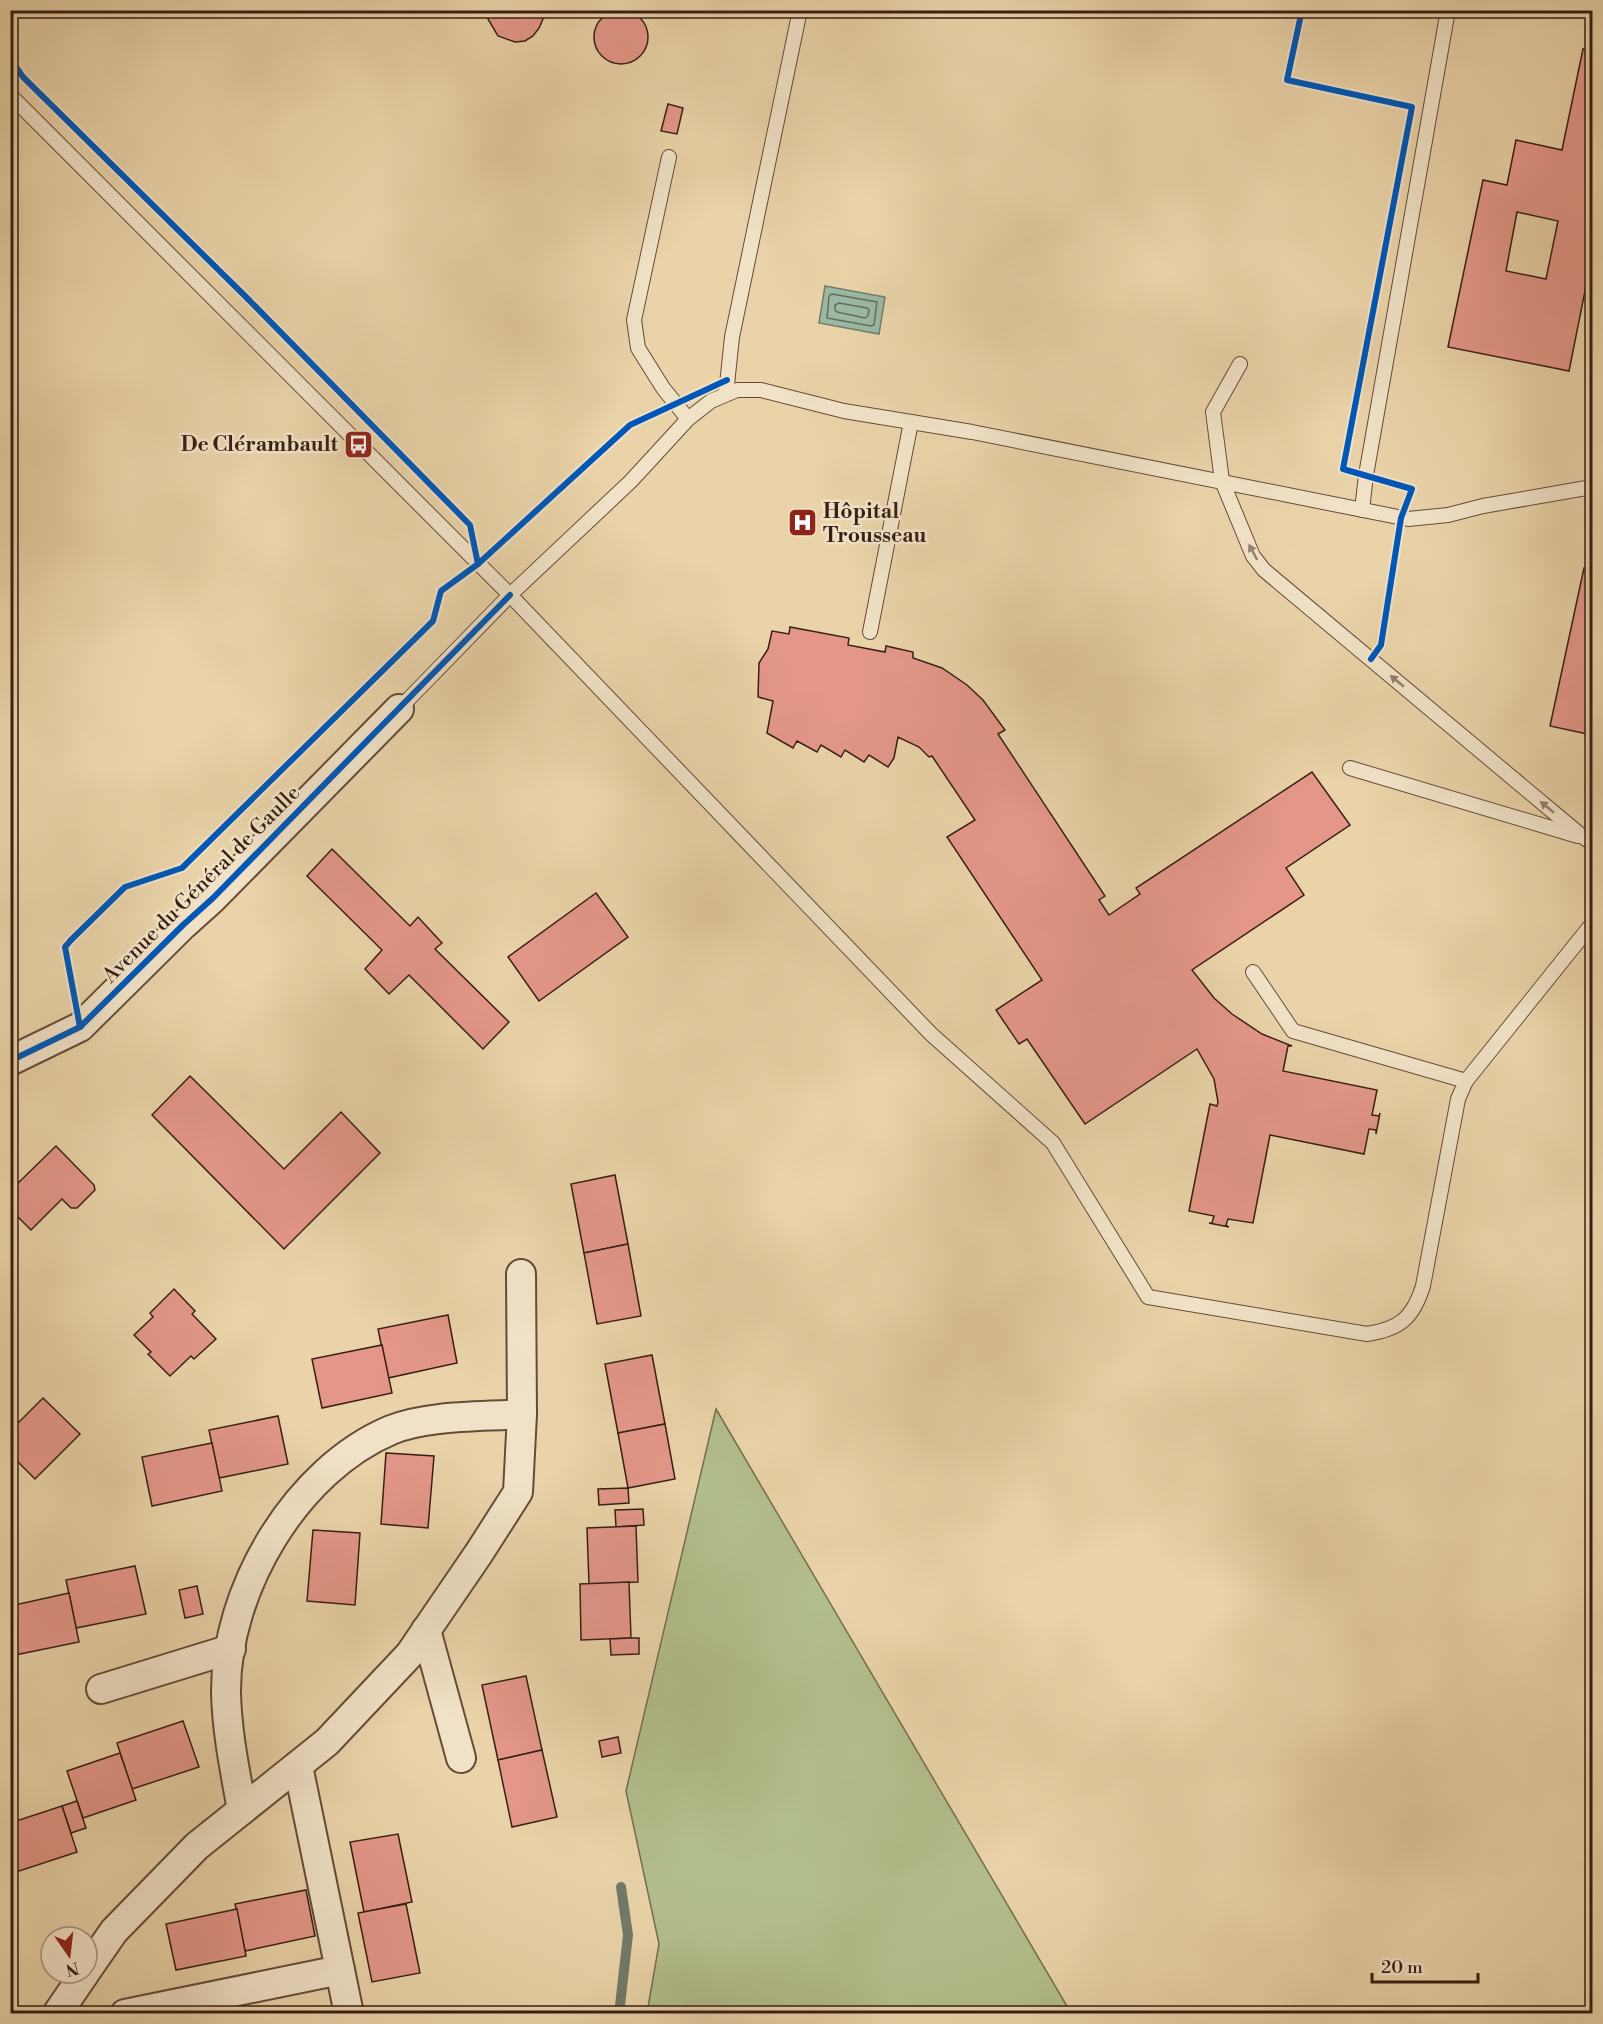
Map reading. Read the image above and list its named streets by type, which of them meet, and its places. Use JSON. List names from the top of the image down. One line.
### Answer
{"streets":{"street":["Avenue du Général de Gaulle"]},"places":{"bus stop":["De Clérambault"],"hospital":["Hôpital Trousseau"]},"scale_bar":"20 m","north":"bottom"}
